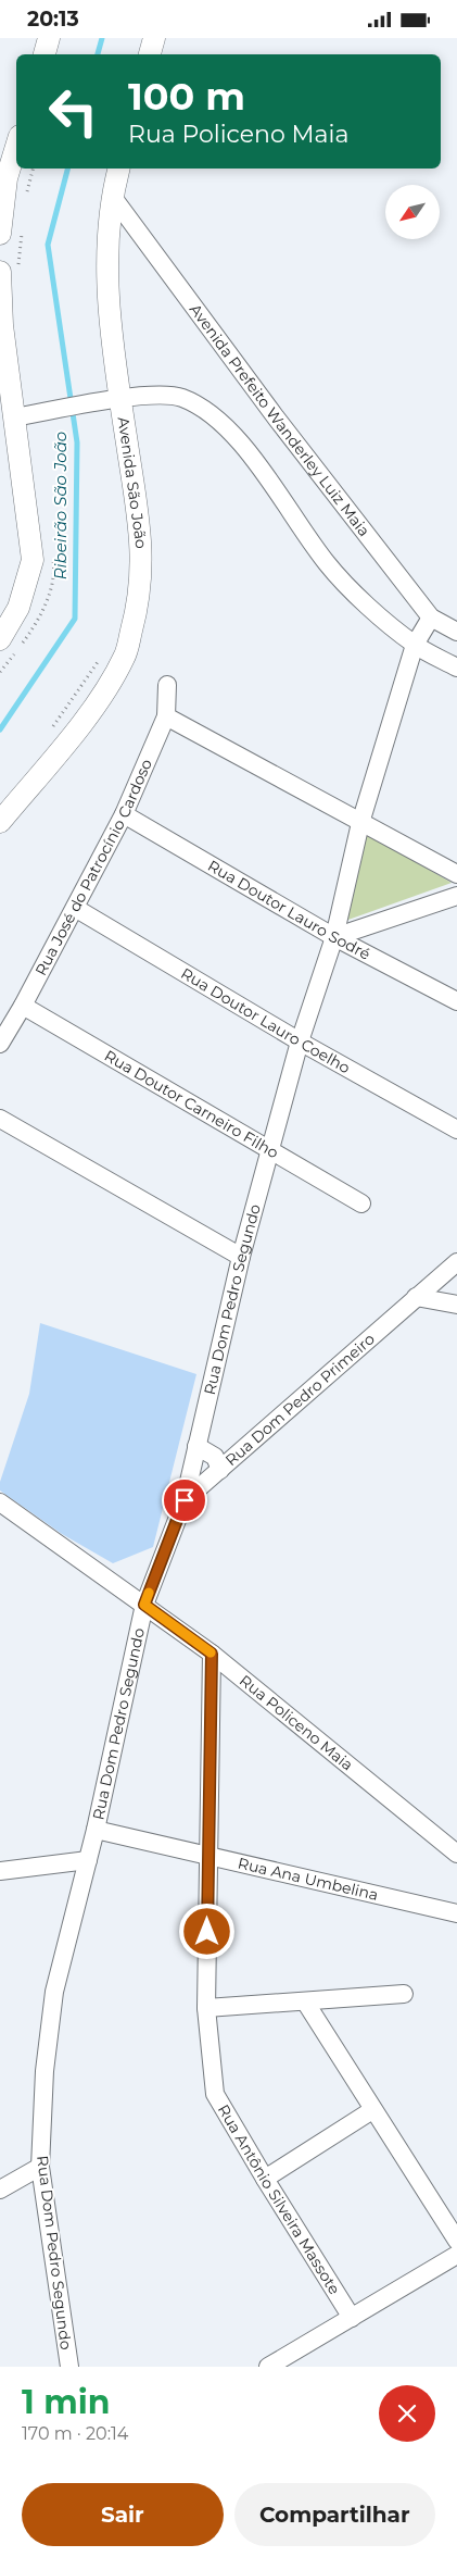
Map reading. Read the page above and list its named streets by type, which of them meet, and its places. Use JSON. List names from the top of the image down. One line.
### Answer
{"streets":{"main road":["Avenida São João"],"street":["Avenida Prefeito Wanderley Luiz Maia","Rua José do Patrocínio Cardoso","Rua Doutor Lauro Sodré","Rua Doutor Lauro Coelho","Rua Doutor Carneiro Filho","Rua Dom Pedro Segundo","Rua Dom Pedro Primeiro","Rua Policeno Maia","Rua Ana Umbelina","Rua Antônio Silveira Massote"]},"crossings":[["Avenida Prefeito Wanderley Luiz Maia","Avenida São João"],["Avenida Prefeito Wanderley Luiz Maia","Rua Dom Pedro Segundo"],["Rua José do Patrocínio Cardoso","Rua Doutor Lauro Sodré"],["Rua José do Patrocínio Cardoso","Rua Doutor Lauro Coelho"],["Rua José do Patrocínio Cardoso","Rua Doutor Carneiro Filho"],["Rua Doutor Lauro Sodré","Rua Dom Pedro Segundo"],["Rua Doutor Lauro Coelho","Rua Dom Pedro Segundo"],["Rua Doutor Carneiro Filho","Rua Dom Pedro Segundo"],["Rua Dom Pedro Segundo","Rua Dom Pedro Primeiro"],["Rua Dom Pedro Segundo","Rua Policeno Maia"],["Rua Dom Pedro Segundo","Rua Ana Umbelina"],["Rua Policeno Maia","Rua Antônio Silveira Massote"],["Rua Ana Umbelina","Rua Antônio Silveira Massote"]],"water":["Ribeirão São João"],"north":"bottom left","page":{"status":"20:13","turn":["100 m","Rua Policeno Maia"],"heading":["1 min","170 m · 20:14"],"buttons":["Sair","Compartilhar"]}}
